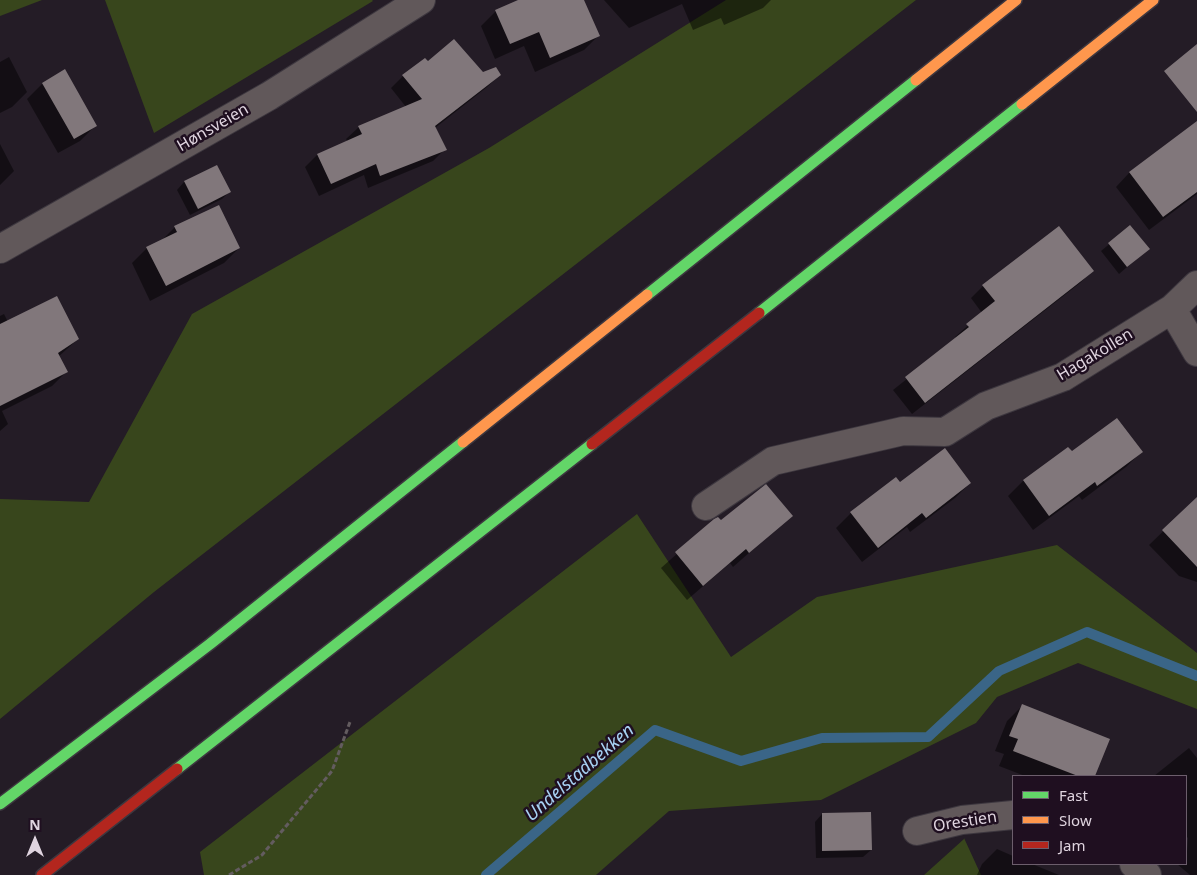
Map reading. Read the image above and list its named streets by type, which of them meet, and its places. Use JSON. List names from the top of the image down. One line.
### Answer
{"streets":{"street":["Hønsveien","Hagakollen","Orestien"]},"water":["Undelstadbekken"],"legend":["Fast","Slow","Jam"],"north":"top"}
